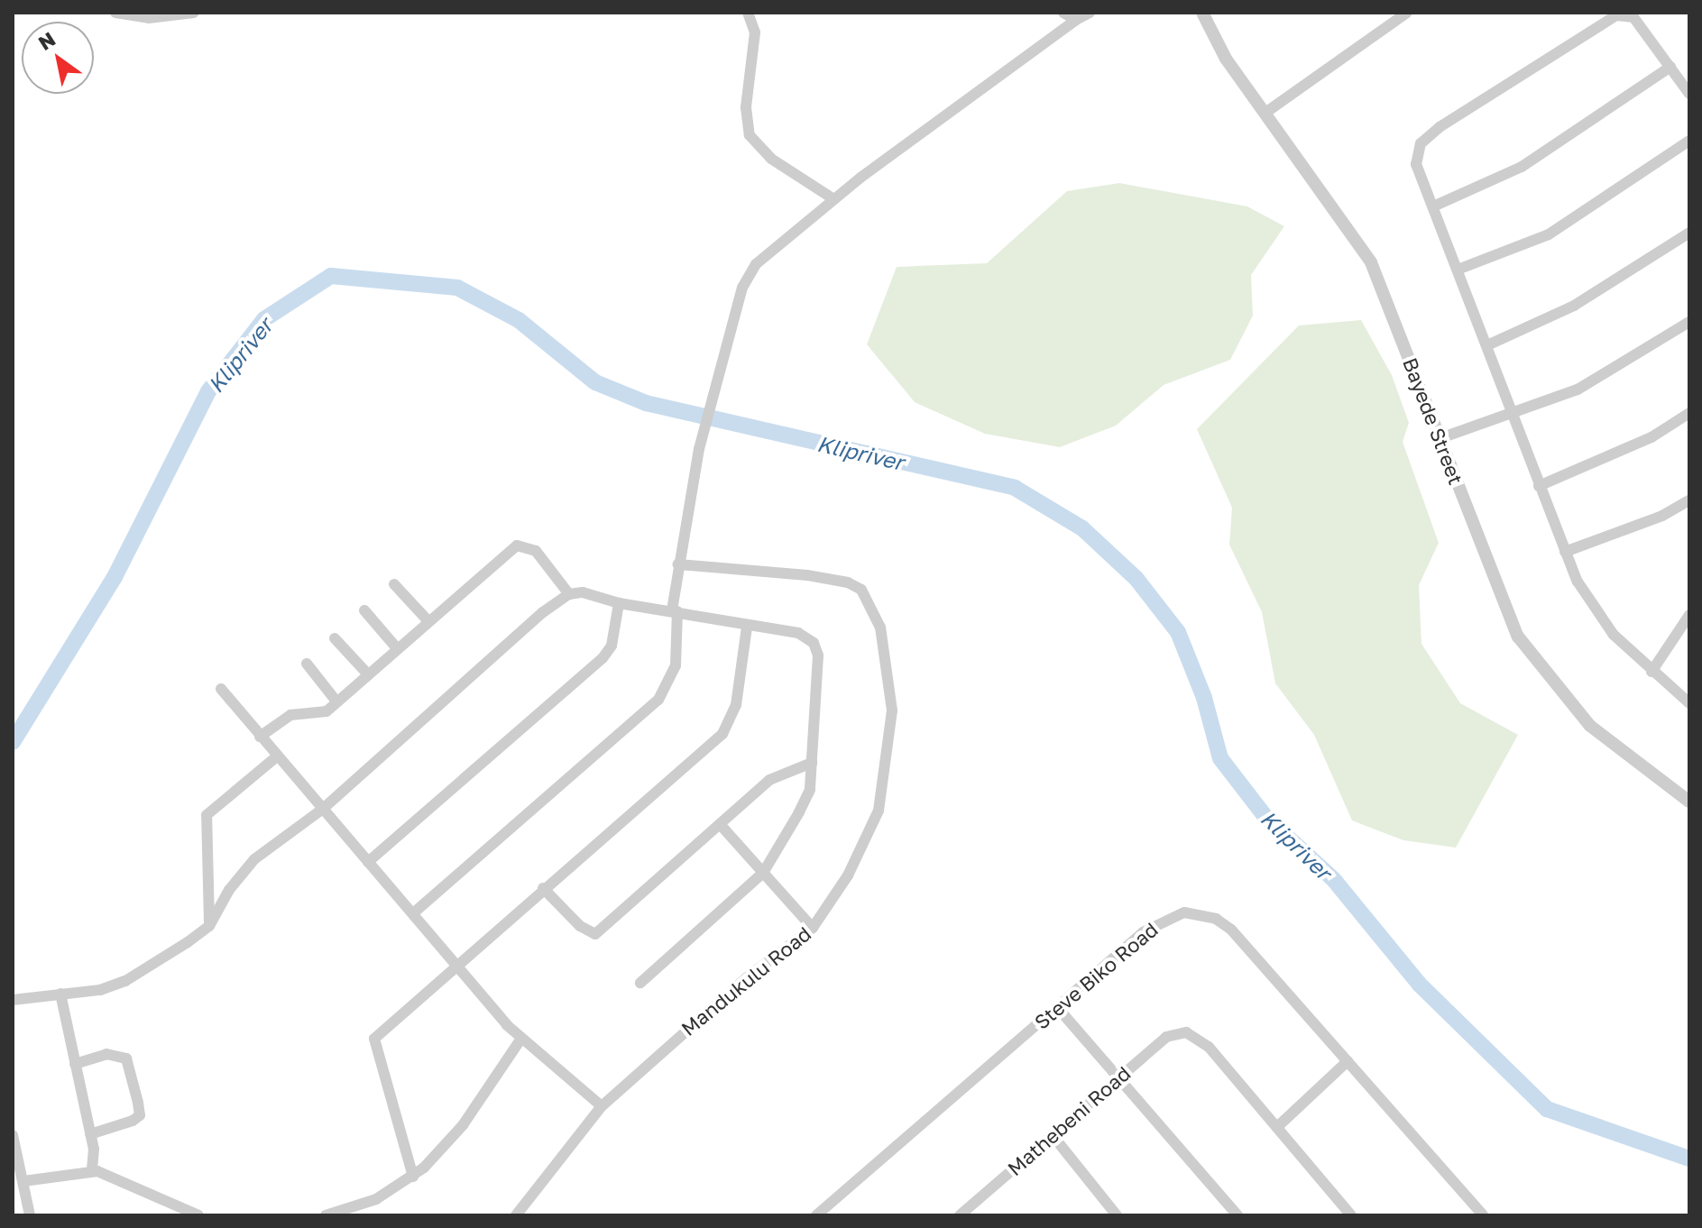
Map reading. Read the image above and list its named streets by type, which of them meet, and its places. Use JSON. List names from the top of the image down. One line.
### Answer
{"streets":{"street":["Bayede Street","Steve Biko Road","Mandukulu Road","Mathebeni Road"]},"water":["Klipriver"],"north":"top left"}
